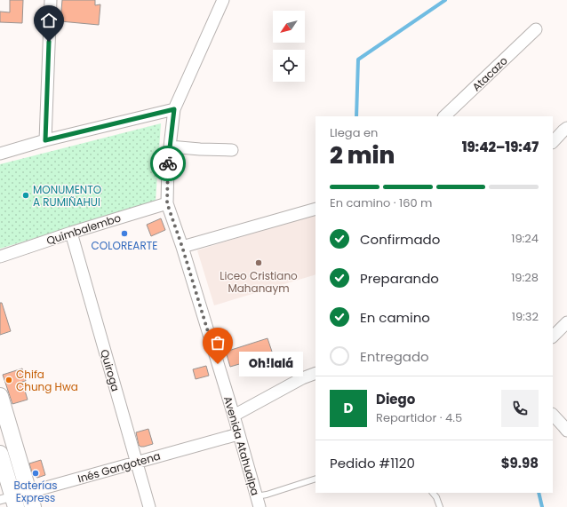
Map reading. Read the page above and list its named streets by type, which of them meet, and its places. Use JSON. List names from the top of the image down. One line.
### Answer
{"streets":{"street":["Atacazo","Quimbalembo","Quiroga","Avenida Atahualpa","Inés Gangotena"]},"crossings":[["Quimbalembo","Quiroga"],["Quimbalembo","Avenida Atahualpa"],["Quiroga","Inés Gangotena"],["Avenida Atahualpa","Inés Gangotena"]],"places":["MONUMENTO A RUMIÑAHUI","COLOREARTE","Liceo Cristiano Mahanaym","Oh!lalá","Chifa Chung Hwa","Baterías Express"],"north":"bottom left","page":{"heading":["2 min","Llega en","19:42–19:47"],"panel":["Diego","Repartidor · 4.5","Pedido #1120","$9.98"],"bar":"En camino · 160 m","list":[["Confirmado","19:24"],["Preparando","19:28"],["En camino","19:32"],"Entregado"],"bubble":"Oh!lalá","round":"D"}}
